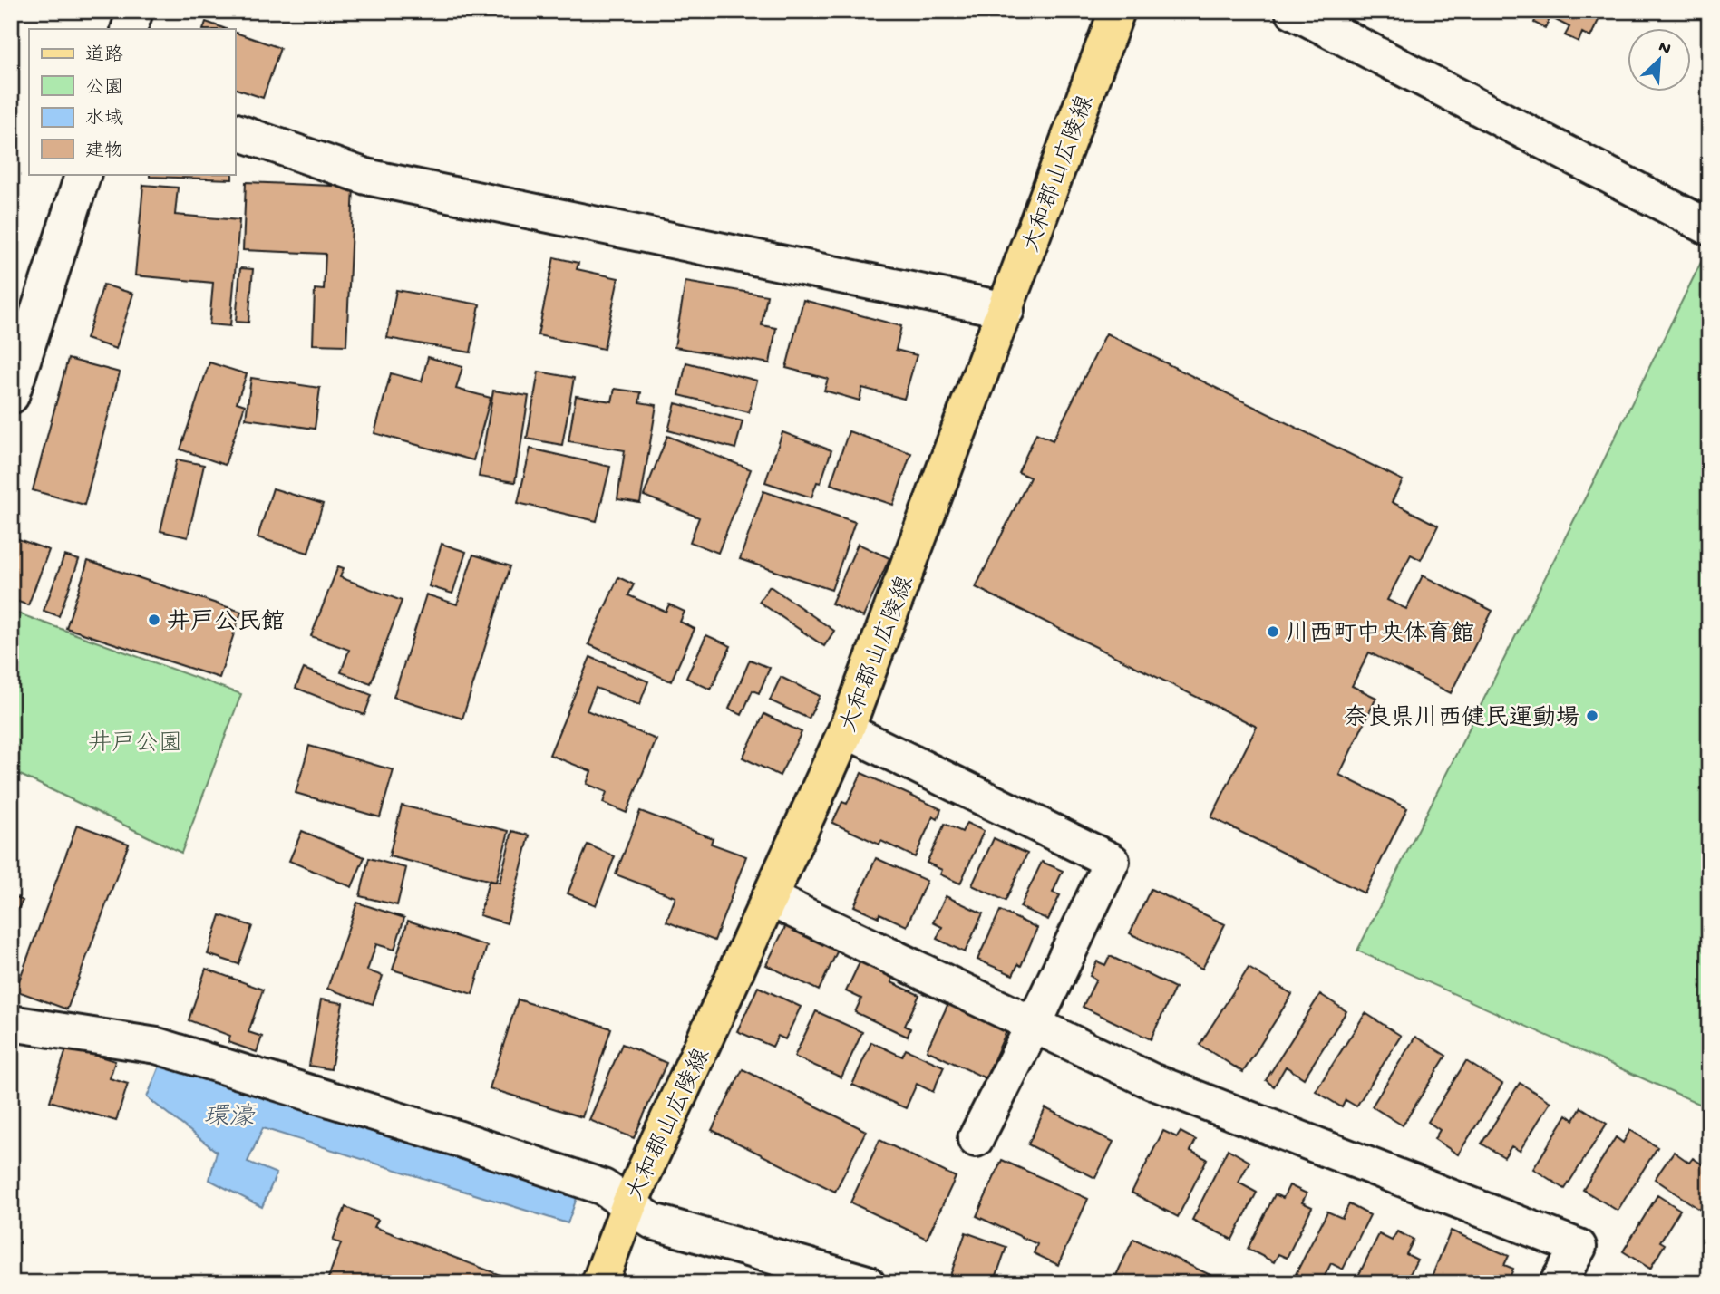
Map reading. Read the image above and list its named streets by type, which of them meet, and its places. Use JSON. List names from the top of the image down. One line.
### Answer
{"streets":{"main road":["大和郡山広陵線"]},"water":["環濠"],"parks":["井戸公園"],"places":["井戸公民館","川西町中央体育館","奈良県川西健民運動場"],"legend":["道路","公園","水域","建物"],"north":"top right"}
